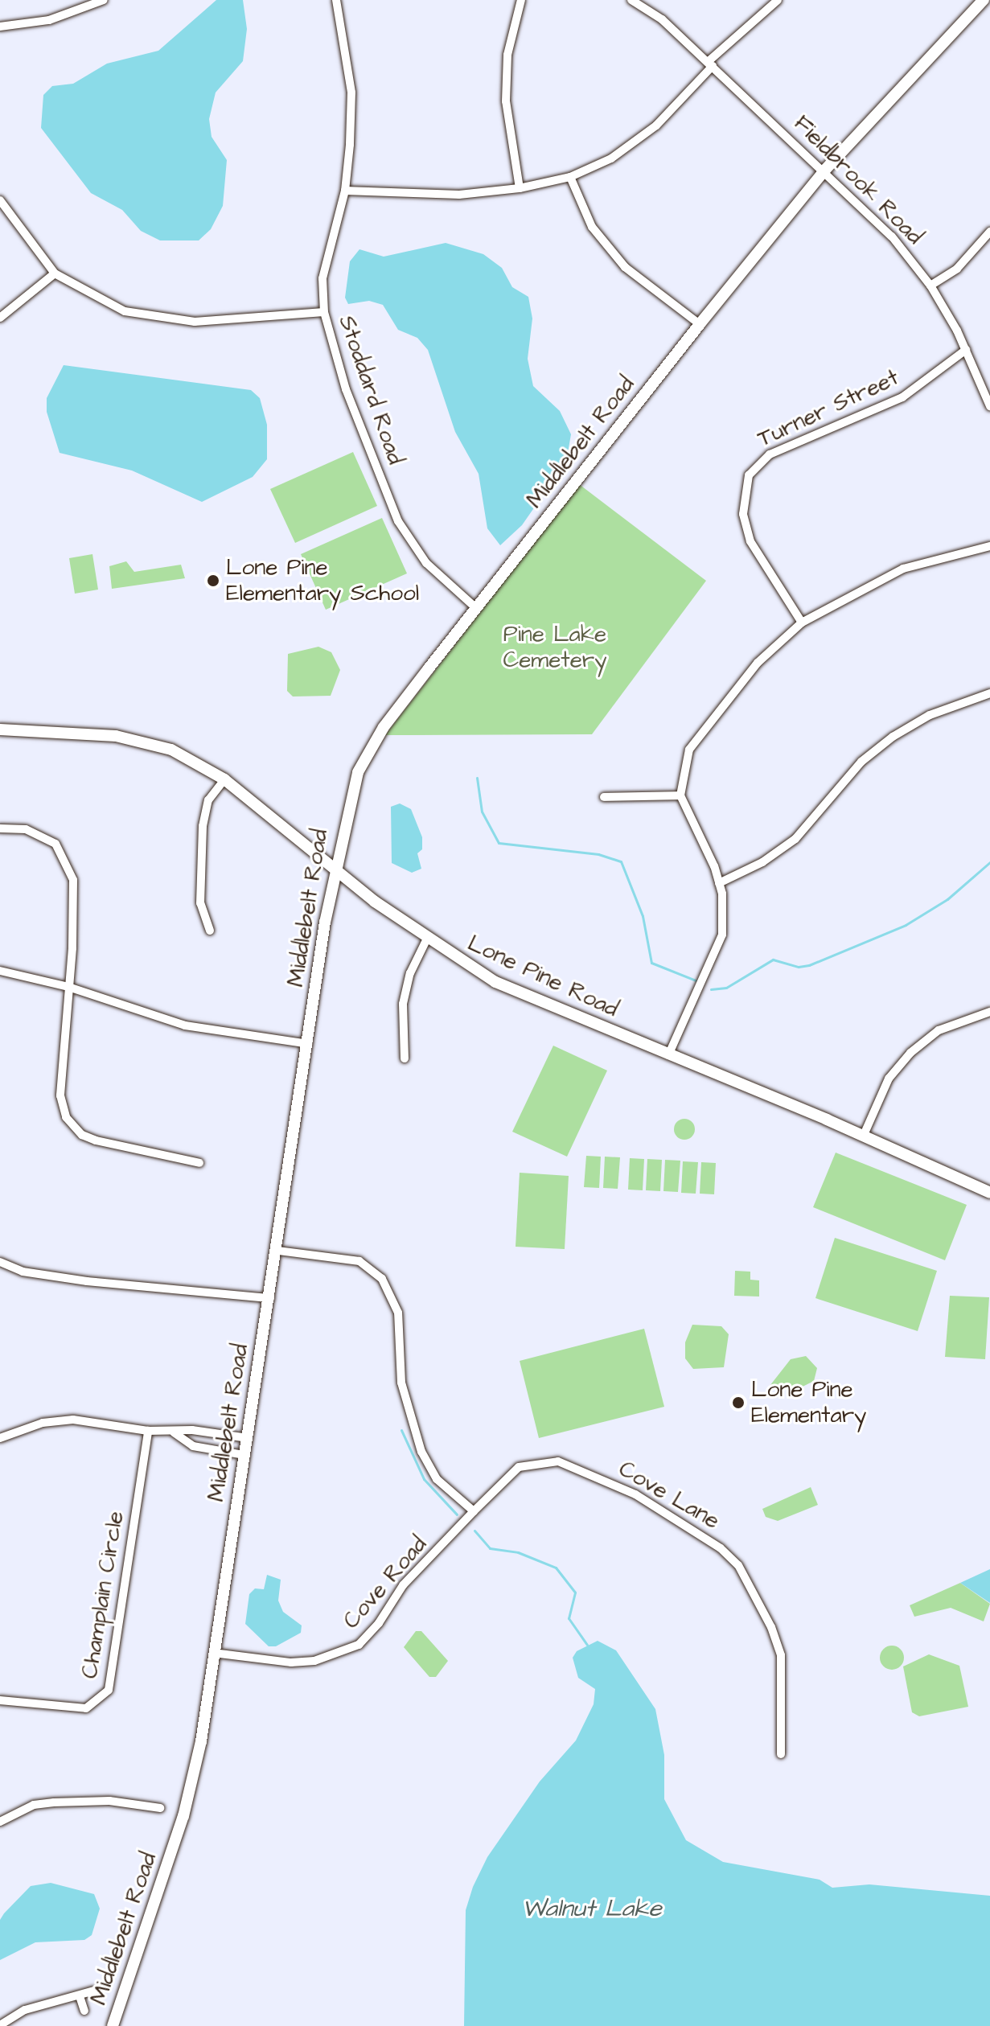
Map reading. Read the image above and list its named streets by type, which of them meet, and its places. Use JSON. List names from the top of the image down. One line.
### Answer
{"streets":{"street":["Fieldbrook Road","Stoddard Road","Turner Street","Middlebelt Road","Lone Pine Road","Cove Lane","Cove Road","Champlain Circle"]},"crossings":[["Fieldbrook Road","Turner Street"],["Fieldbrook Road","Middlebelt Road"],["Stoddard Road","Middlebelt Road"],["Middlebelt Road","Lone Pine Road"],["Middlebelt Road","Cove Road"],["Cove Lane","Cove Road"]],"water":["Walnut Lake"],"parks":["Pine Lake Cemetery"],"places":["Lone Pine Elementary School","Lone Pine Elementary"]}
